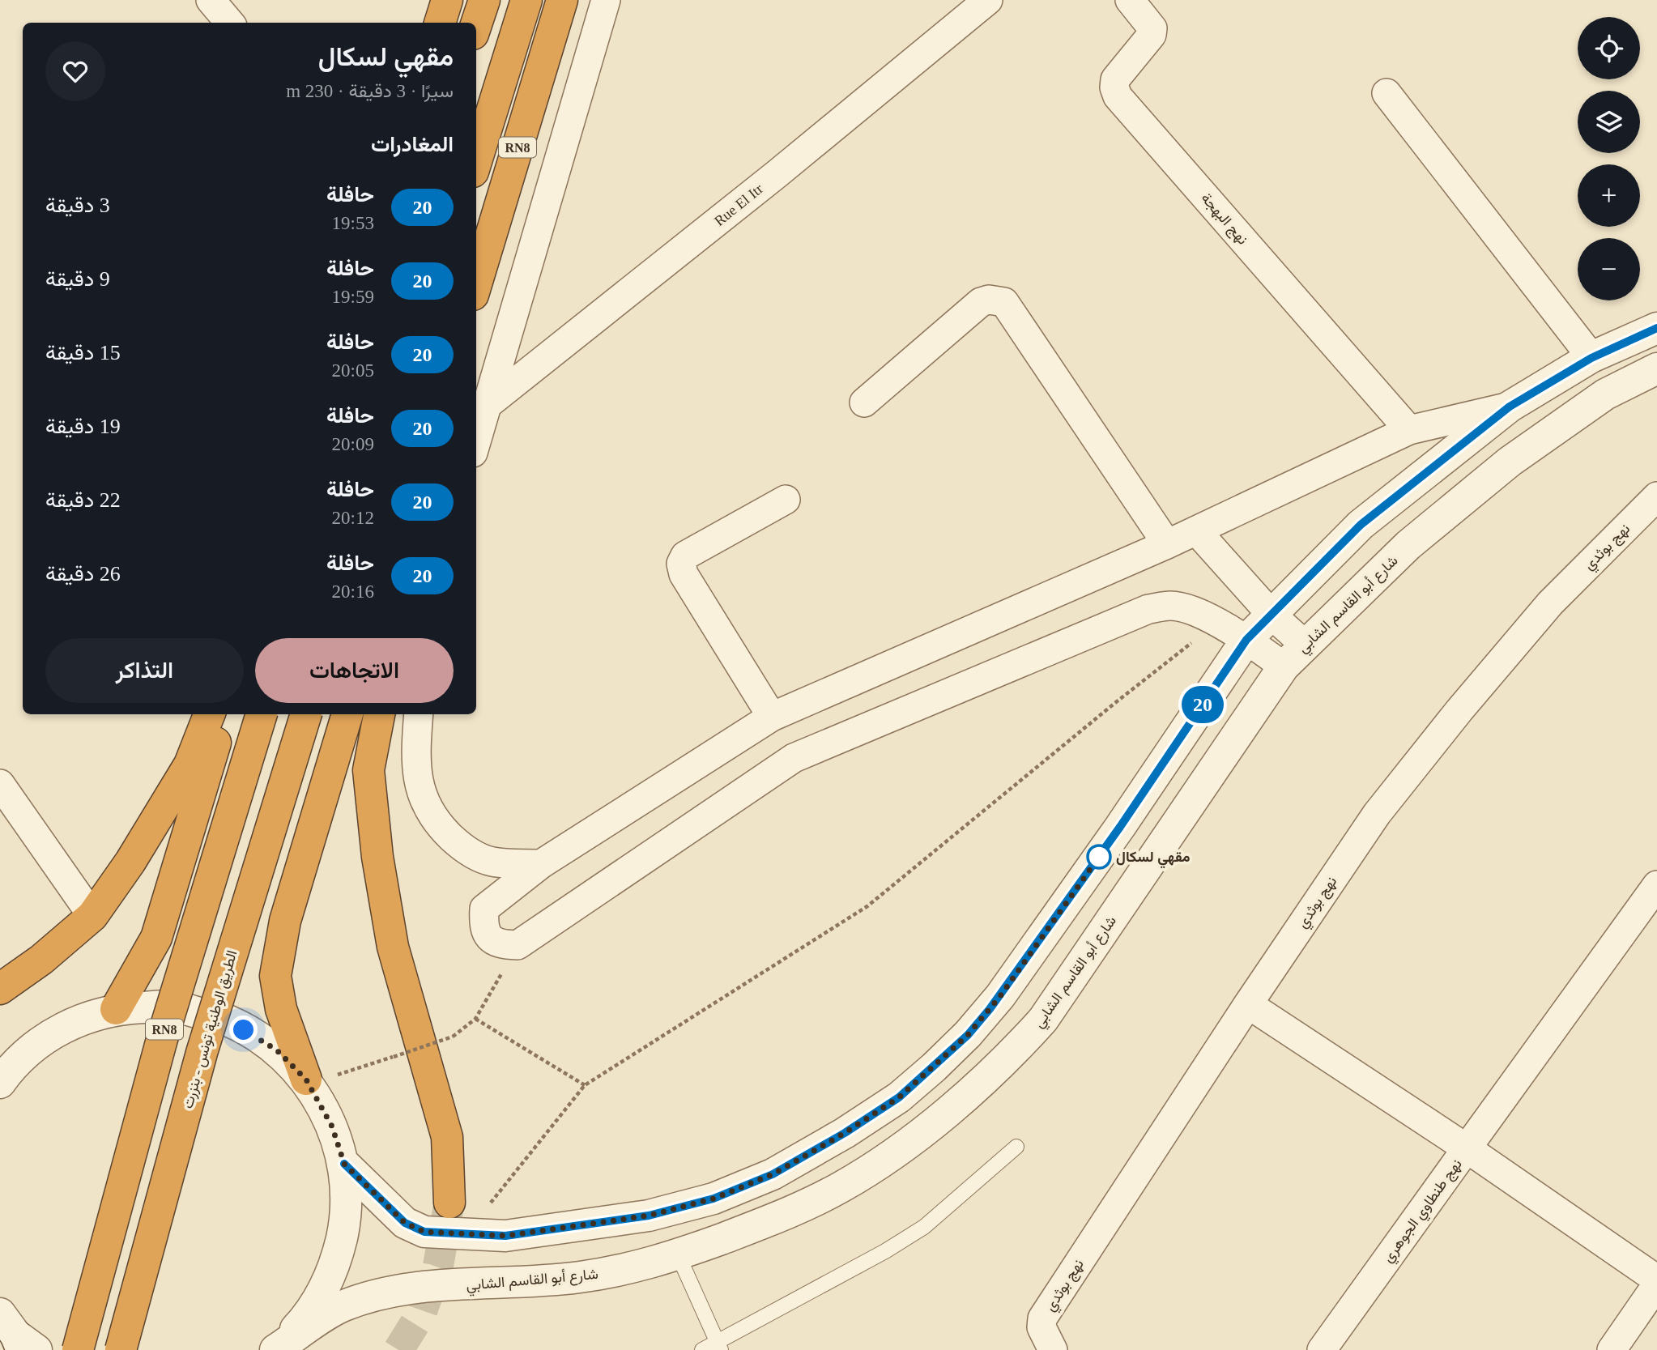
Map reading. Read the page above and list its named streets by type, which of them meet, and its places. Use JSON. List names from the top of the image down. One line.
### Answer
{"streets":{"highway":["RN8","الطريق الوطنية تونس - بنزرت"],"street":["Rue El Itr","نهج البهجة","نهج بوثدي","شارع أبو القاسم الشابي","نهج طنطاوي الجوهري"]},"places":["مقهي لسكال"],"lines":["bus line 20"],"page":{"on_map":"20","map_buttons":["+","−"],"heading":[["مقهي لسكال","سيرًا · 3 دقيقة · 230 m"],"المغادرات"],"list":[{"mark":"20","name":"حافلة","note":"19:53","value":"3 دقيقة"},{"mark":"20","name":"حافلة","note":"19:59","value":"9 دقيقة"},{"mark":"20","name":"حافلة","note":"20:05","value":"15 دقيقة"},{"mark":"20","name":"حافلة","note":"20:09","value":"19 دقيقة"},{"mark":"20","name":"حافلة","note":"20:12","value":"22 دقيقة"},{"mark":"20","name":"حافلة","note":"20:16","value":"26 دقيقة"}],"buttons":["الاتجاهات","التذاكر"]}}
